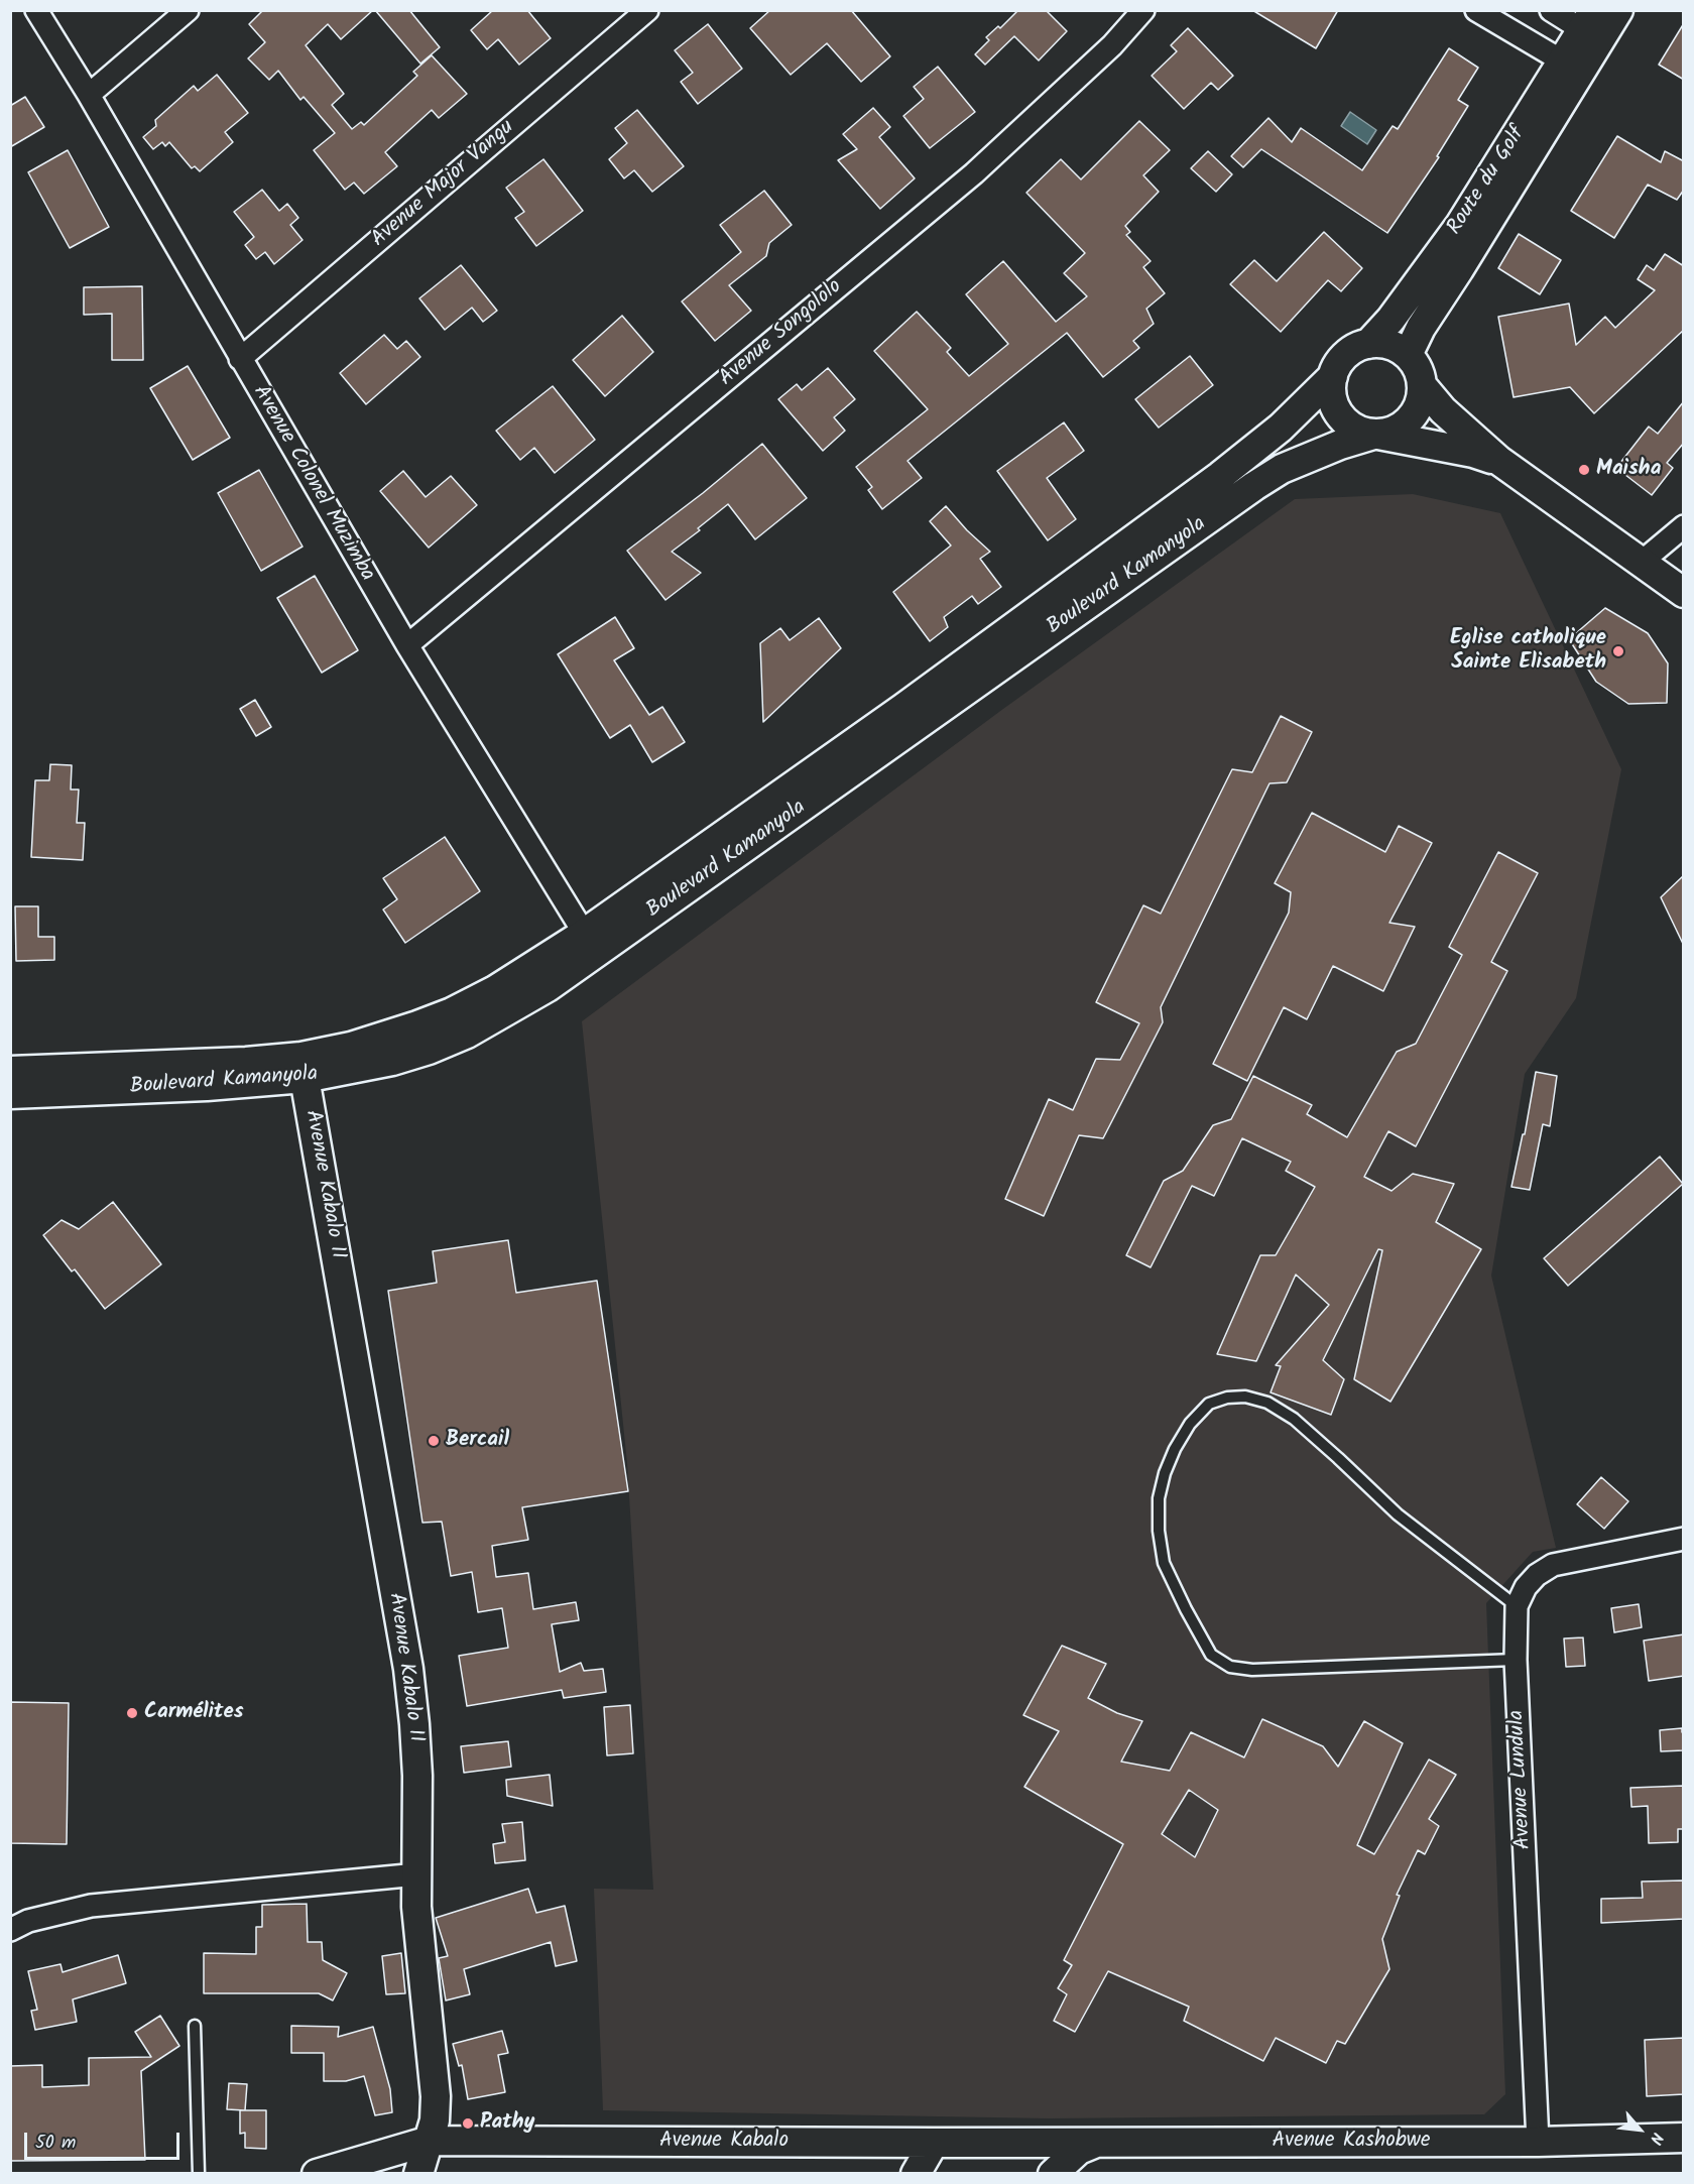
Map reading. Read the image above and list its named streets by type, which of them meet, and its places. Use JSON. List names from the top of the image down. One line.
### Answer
{"streets":{"main road":["Route du Golf","Boulevard Kamanyola","Avenue Kabalo II","Avenue Kabalo","Avenue Kashobwe"],"street":["Avenue Major Vangu","Avenue Songololo","Avenue Colonel Muzimba","Avenue Lundula"]},"crossings":[["Route du Golf","Boulevard Kamanyola"],["Avenue Major Vangu","Avenue Colonel Muzimba"],["Avenue Songololo","Avenue Colonel Muzimba"],["Avenue Colonel Muzimba","Boulevard Kamanyola"],["Boulevard Kamanyola","Avenue Kabalo II"],["Avenue Kabalo II","Avenue Kabalo"],["Avenue Lundula","Avenue Kashobwe"],["Avenue Kabalo","Avenue Kashobwe"]],"places":["Maisha","Eglise catholique Sainte Elisabeth","Bercail","Carmélites","Pathy"],"scale_bar":"50 m","north":"bottom right"}
